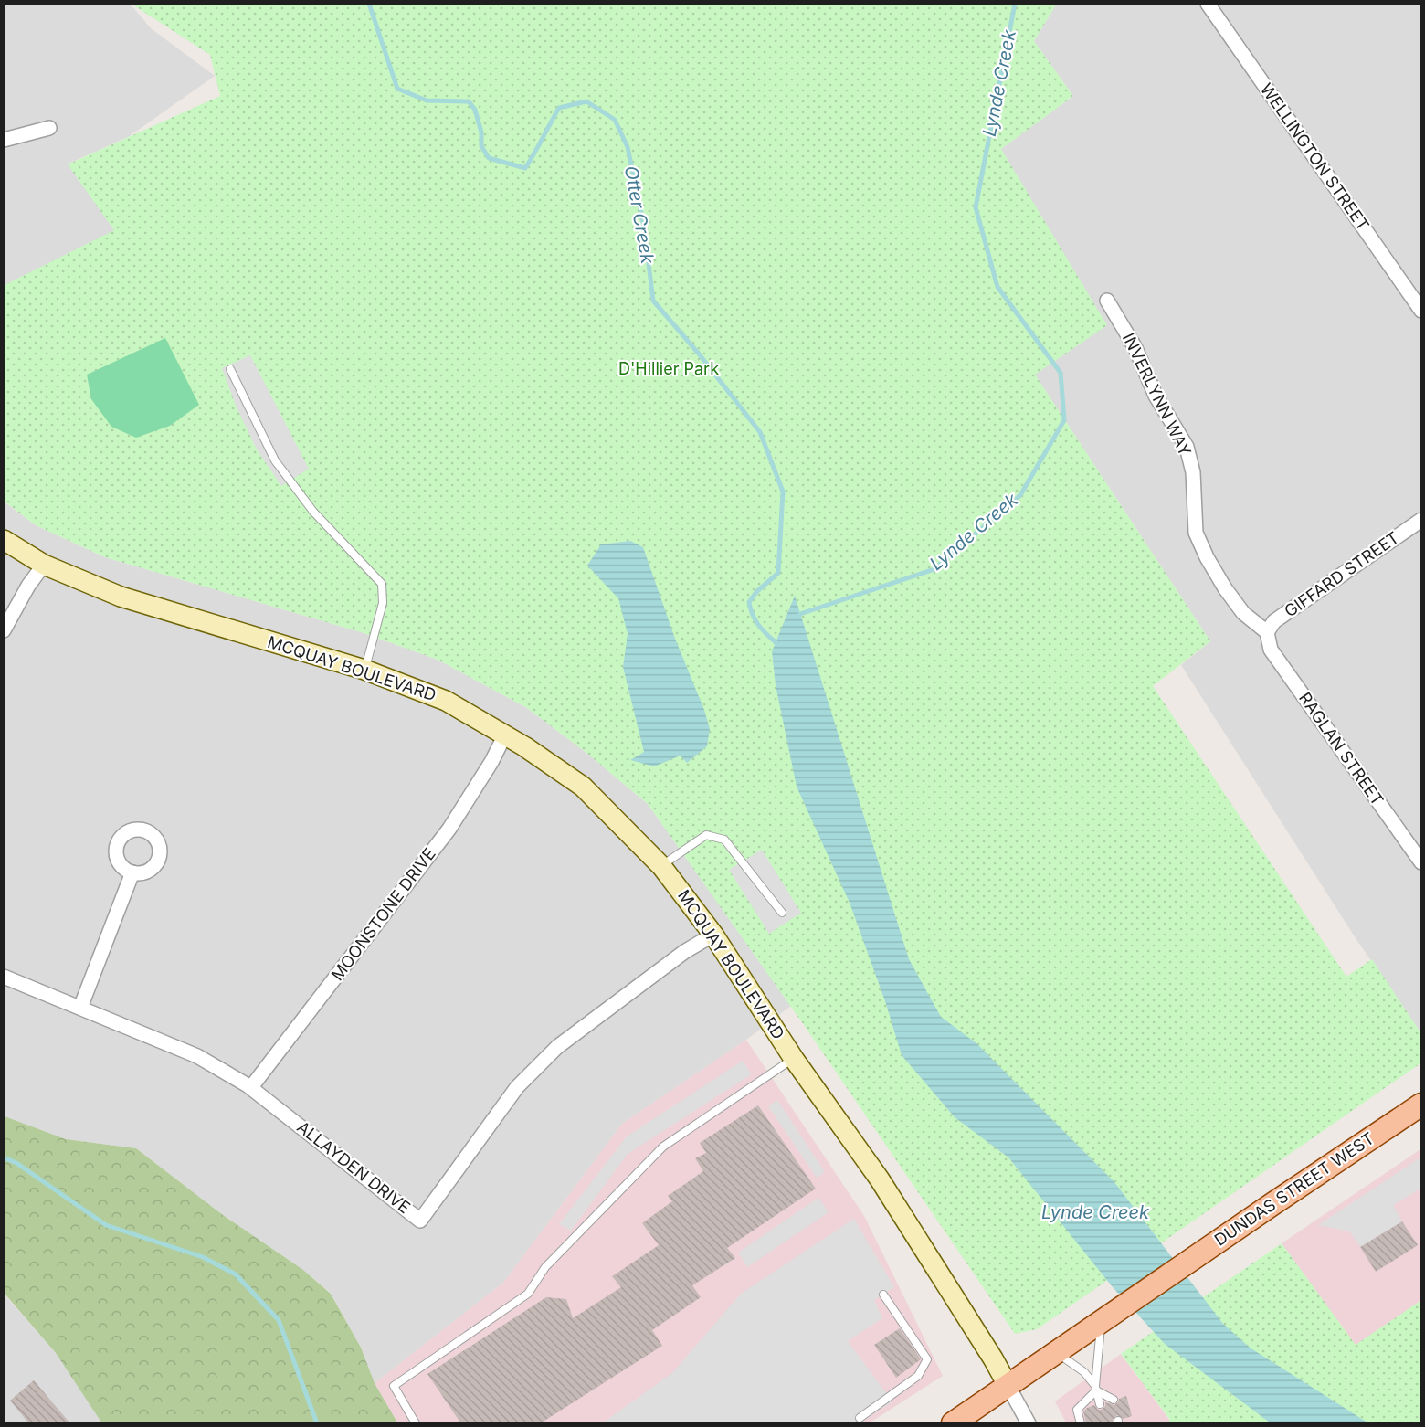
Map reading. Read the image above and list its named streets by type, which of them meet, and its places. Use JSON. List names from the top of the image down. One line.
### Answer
{"streets":{"main road":["DUNDAS STREET WEST"],"street":["WELLINGTON STREET","INVERLYNN WAY","GIFFARD STREET","MCQUAY BOULEVARD","RAGLAN STREET","MOONSTONE DRIVE","ALLAYDEN DRIVE"]},"crossings":[["INVERLYNN WAY","GIFFARD STREET"],["INVERLYNN WAY","RAGLAN STREET"],["GIFFARD STREET","RAGLAN STREET"],["MCQUAY BOULEVARD","MOONSTONE DRIVE"],["MCQUAY BOULEVARD","ALLAYDEN DRIVE"],["MOONSTONE DRIVE","ALLAYDEN DRIVE"]],"water":["Lynde Creek","Otter Creek"],"parks":["D'Hillier Park"]}
